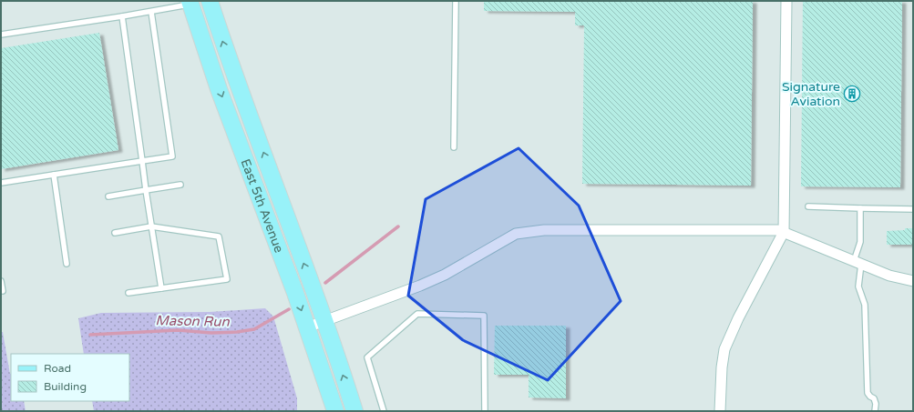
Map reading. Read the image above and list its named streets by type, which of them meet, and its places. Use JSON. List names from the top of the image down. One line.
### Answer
{"streets":{"main road":["East 5th Avenue"]},"water":["Mason Run"],"places":{"building":["Signature Aviation"]},"legend":["Road","Building"]}
